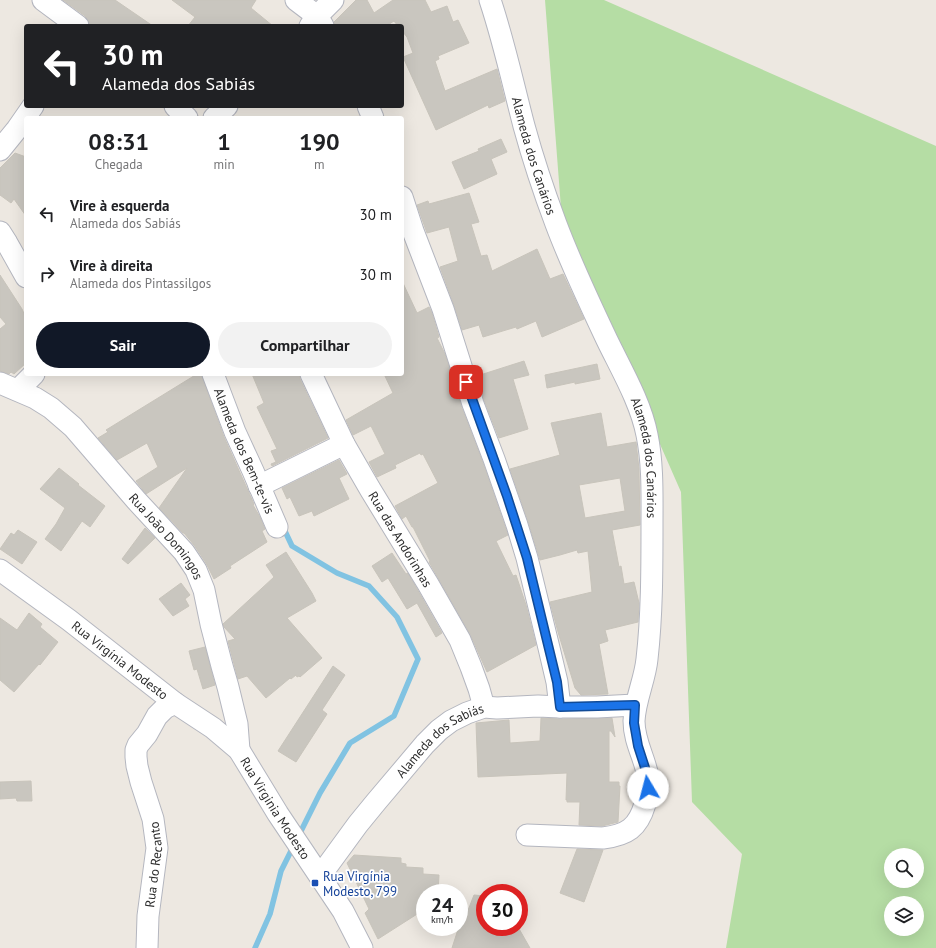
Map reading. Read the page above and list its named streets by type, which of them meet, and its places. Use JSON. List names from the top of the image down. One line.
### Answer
{"streets":{"street":["Alameda dos Canários","Alameda dos Bem-te-vis","Rua João Domingos","Rua das Andorinhas","Rua Virgínia Modesto","Alameda dos Sabiás","Rua Virginia Modesto","Rua do Recanto"]},"crossings":[["Alameda dos Canários","Alameda dos Sabiás"],["Rua João Domingos","Rua Virgínia Modesto"],["Rua João Domingos","Rua Virginia Modesto"],["Rua das Andorinhas","Alameda dos Sabiás"],["Rua Virgínia Modesto","Rua Virginia Modesto"],["Rua Virgínia Modesto","Rua do Recanto"],["Alameda dos Sabiás","Rua Virginia Modesto"]],"places":{"transit":["Rua Virgínia Modesto, 799"]},"page":{"turn":["30 m","Alameda dos Sabiás"],"eta":["08:31","Chegada","1","min","190","m"],"list":[{"name":"Vire à esquerda","note":"Alameda dos Sabiás","value":"30 m"},{"name":"Vire à direita","note":"Alameda dos Pintassilgos","value":"30 m"}],"buttons":["Sair","Compartilhar"],"speed":"24 km/h","limit":"30"}}
